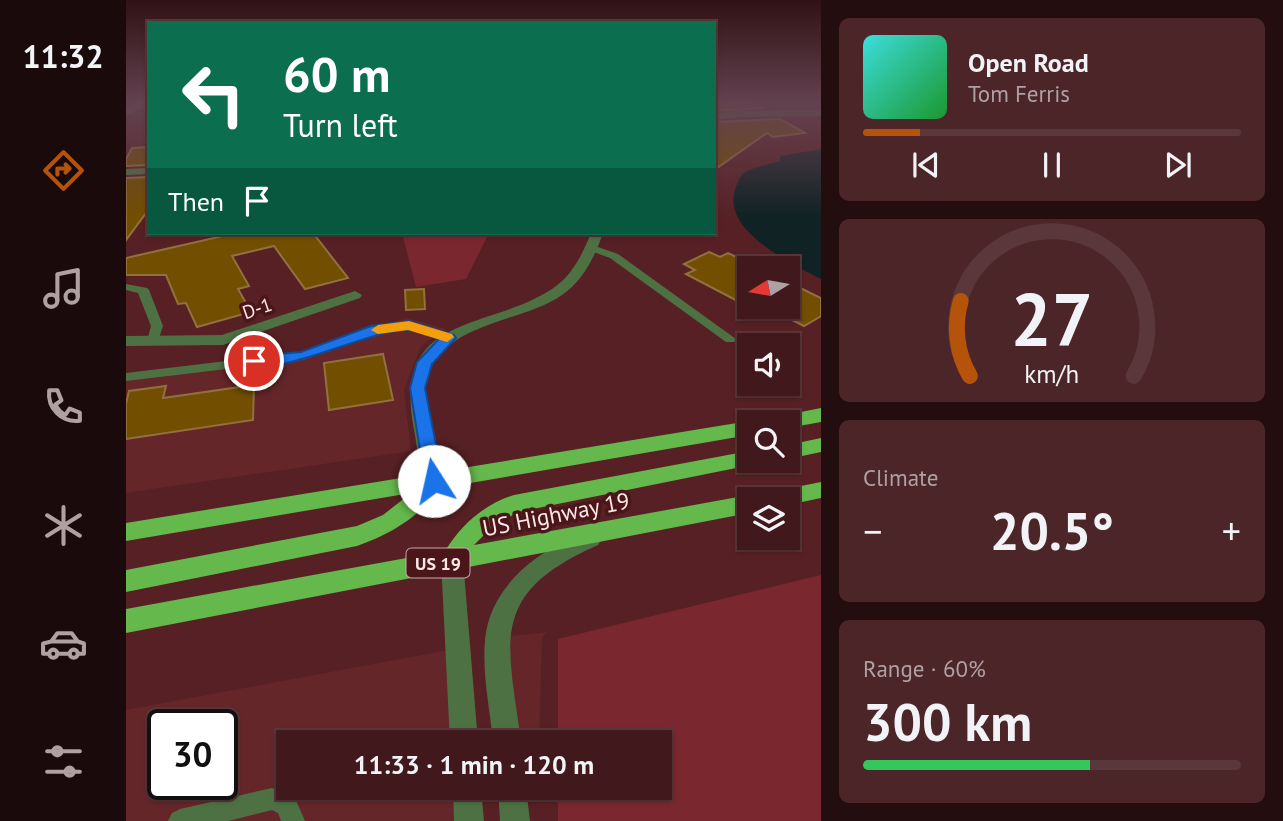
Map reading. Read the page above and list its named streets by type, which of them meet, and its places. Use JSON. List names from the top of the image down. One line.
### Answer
{"streets":{"highway":["US Highway 19","US 19"],"street":["D-1"]},"north":"left","page":{"tabs":"11:32","turn":["60 m","Turn left"],"song":["Open Road","Tom Ferris"],"then":"Then","tile":["Climate",["Range · 60%","300 km"]],"heat":["−","20.5°","+"],"limit":"30","trip":"11:33 · 1 min · 120 m","gauge":["27","km/h"]}}
